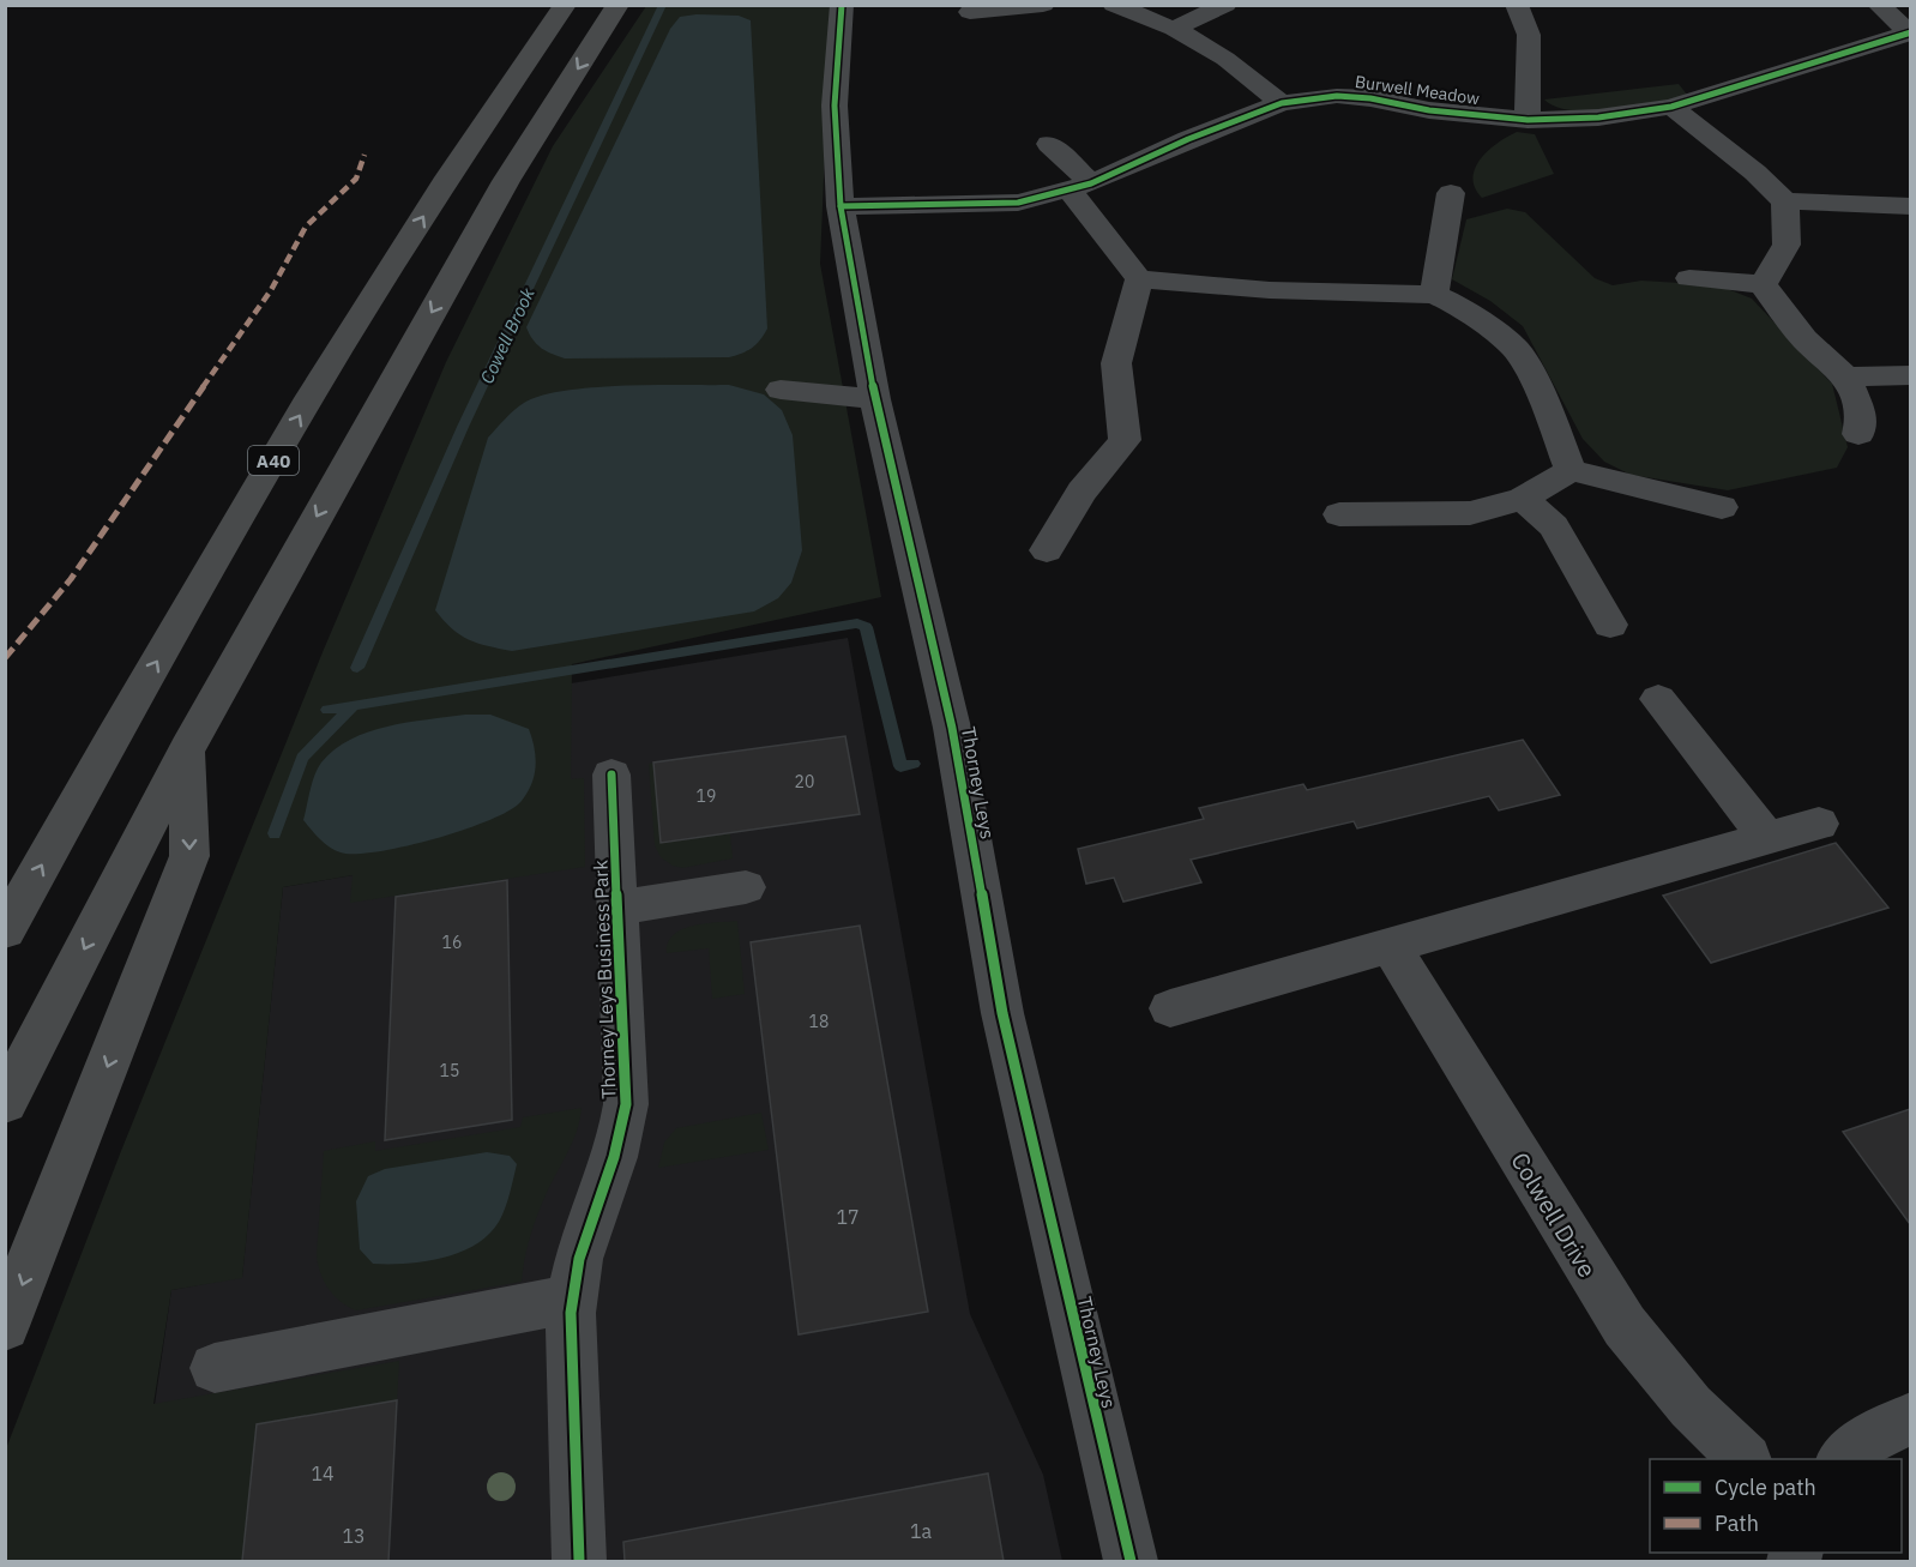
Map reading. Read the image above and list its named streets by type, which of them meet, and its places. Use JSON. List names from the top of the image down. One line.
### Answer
{"streets":{"highway":["A40"],"street":["Burwell Meadow","Thorney Leys","Thorney Leys Business Park","Colwell Drive"]},"crossings":[["Burwell Meadow","Thorney Leys"]],"water":["Cowell Brook"],"house_numbers":["20","19","16","18","15","17","14","1a","13"],"legend":["Cycle path","Path"]}
